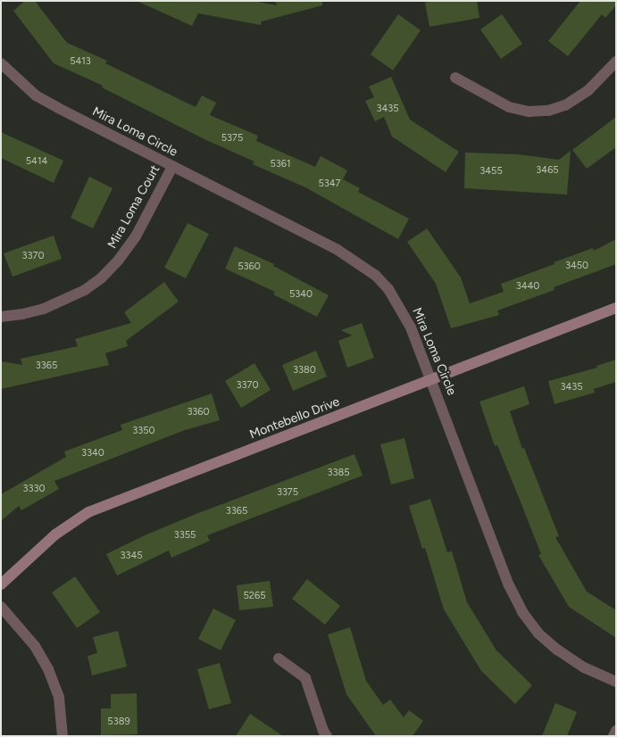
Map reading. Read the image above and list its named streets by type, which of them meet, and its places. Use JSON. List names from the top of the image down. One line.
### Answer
{"streets":{"street":["Mira Loma Circle","Mira Loma Court","Montebello Drive"]},"crossings":[["Mira Loma Circle","Mira Loma Court"],["Mira Loma Circle","Montebello Drive"]],"house_numbers":["5413","3435","5375","5414","5361","3465","3455","5347","3370","3450","5360","3440","5340","3365","3380","3370","3435","3360","3350","3340","3385","3330","3375","3365","3355","3345","5265","5389"]}
